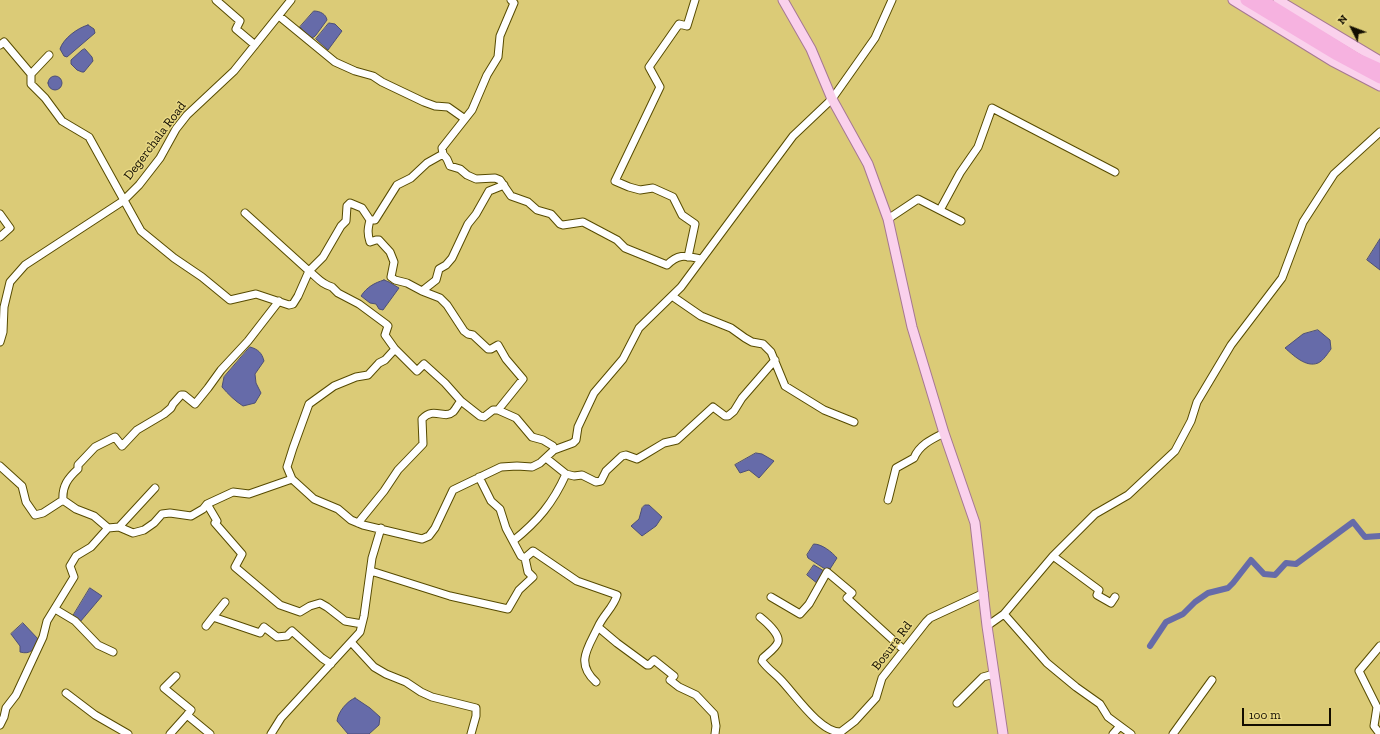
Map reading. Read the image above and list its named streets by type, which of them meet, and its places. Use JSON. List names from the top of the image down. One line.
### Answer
{"streets":{"street":["Degerchala Road","Bosura Rd"]},"scale_bar":"100 m","north":"top left"}
